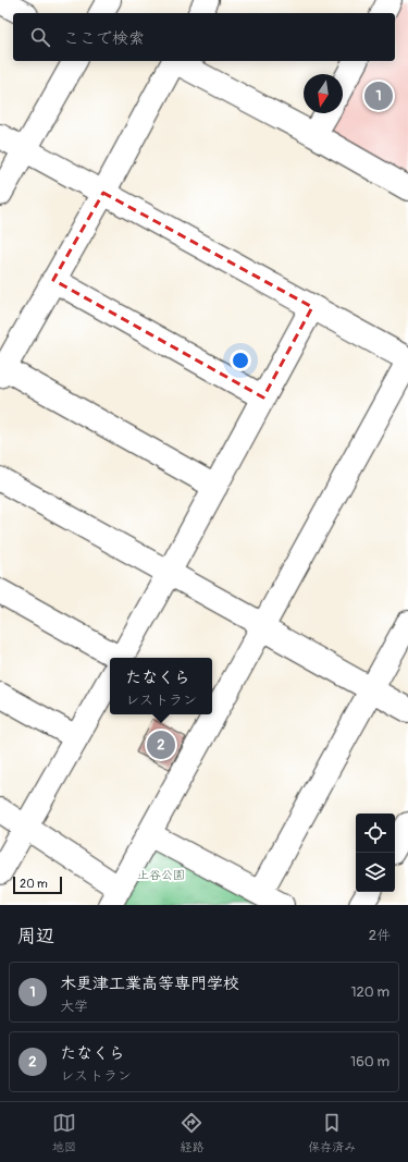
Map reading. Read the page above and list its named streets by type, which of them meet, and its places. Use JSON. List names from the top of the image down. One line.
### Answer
{"parks":["上谷公園"],"scale_bar":"20 m","north":"bottom","page":{"search":"ここで検索","pins":["1","2"],"popup":["たなくら","レストラン"],"scale":"20 m","heading":["周辺","2件"],"list":[{"mark":"1","name":"木更津工業高等専門学校","note":"大学","value":"120 m"},{"mark":"2","name":"たなくら","note":"レストラン","value":"160 m"}],"nav":["地図","経路","保存済み"]}}
